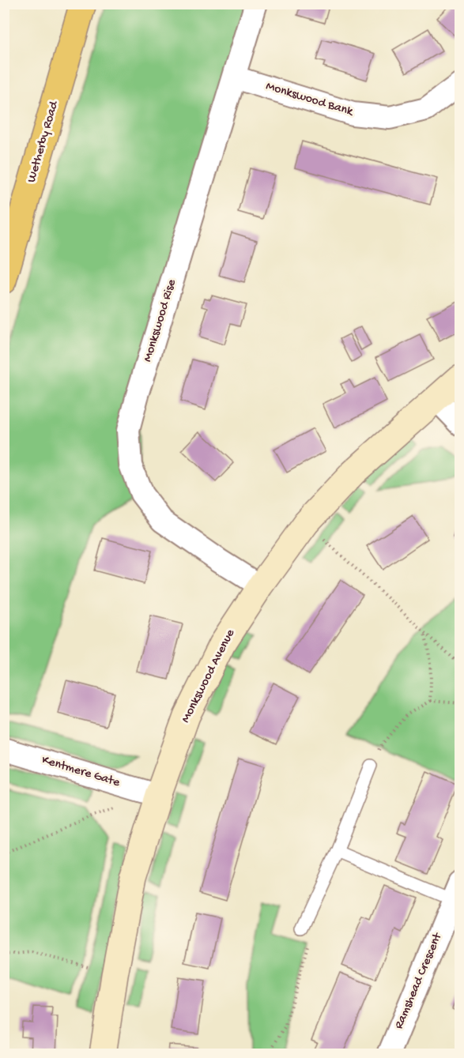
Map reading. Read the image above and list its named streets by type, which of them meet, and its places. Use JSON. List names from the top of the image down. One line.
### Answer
{"streets":{"main road":["Wetherby Road"],"street":["Monkswood Bank","Monkswood Rise","Monkswood Avenue","Kentmere Gate","Ramshead Crescent"]},"crossings":[["Monkswood Bank","Monkswood Rise"],["Monkswood Rise","Monkswood Avenue"],["Monkswood Avenue","Kentmere Gate"]]}
